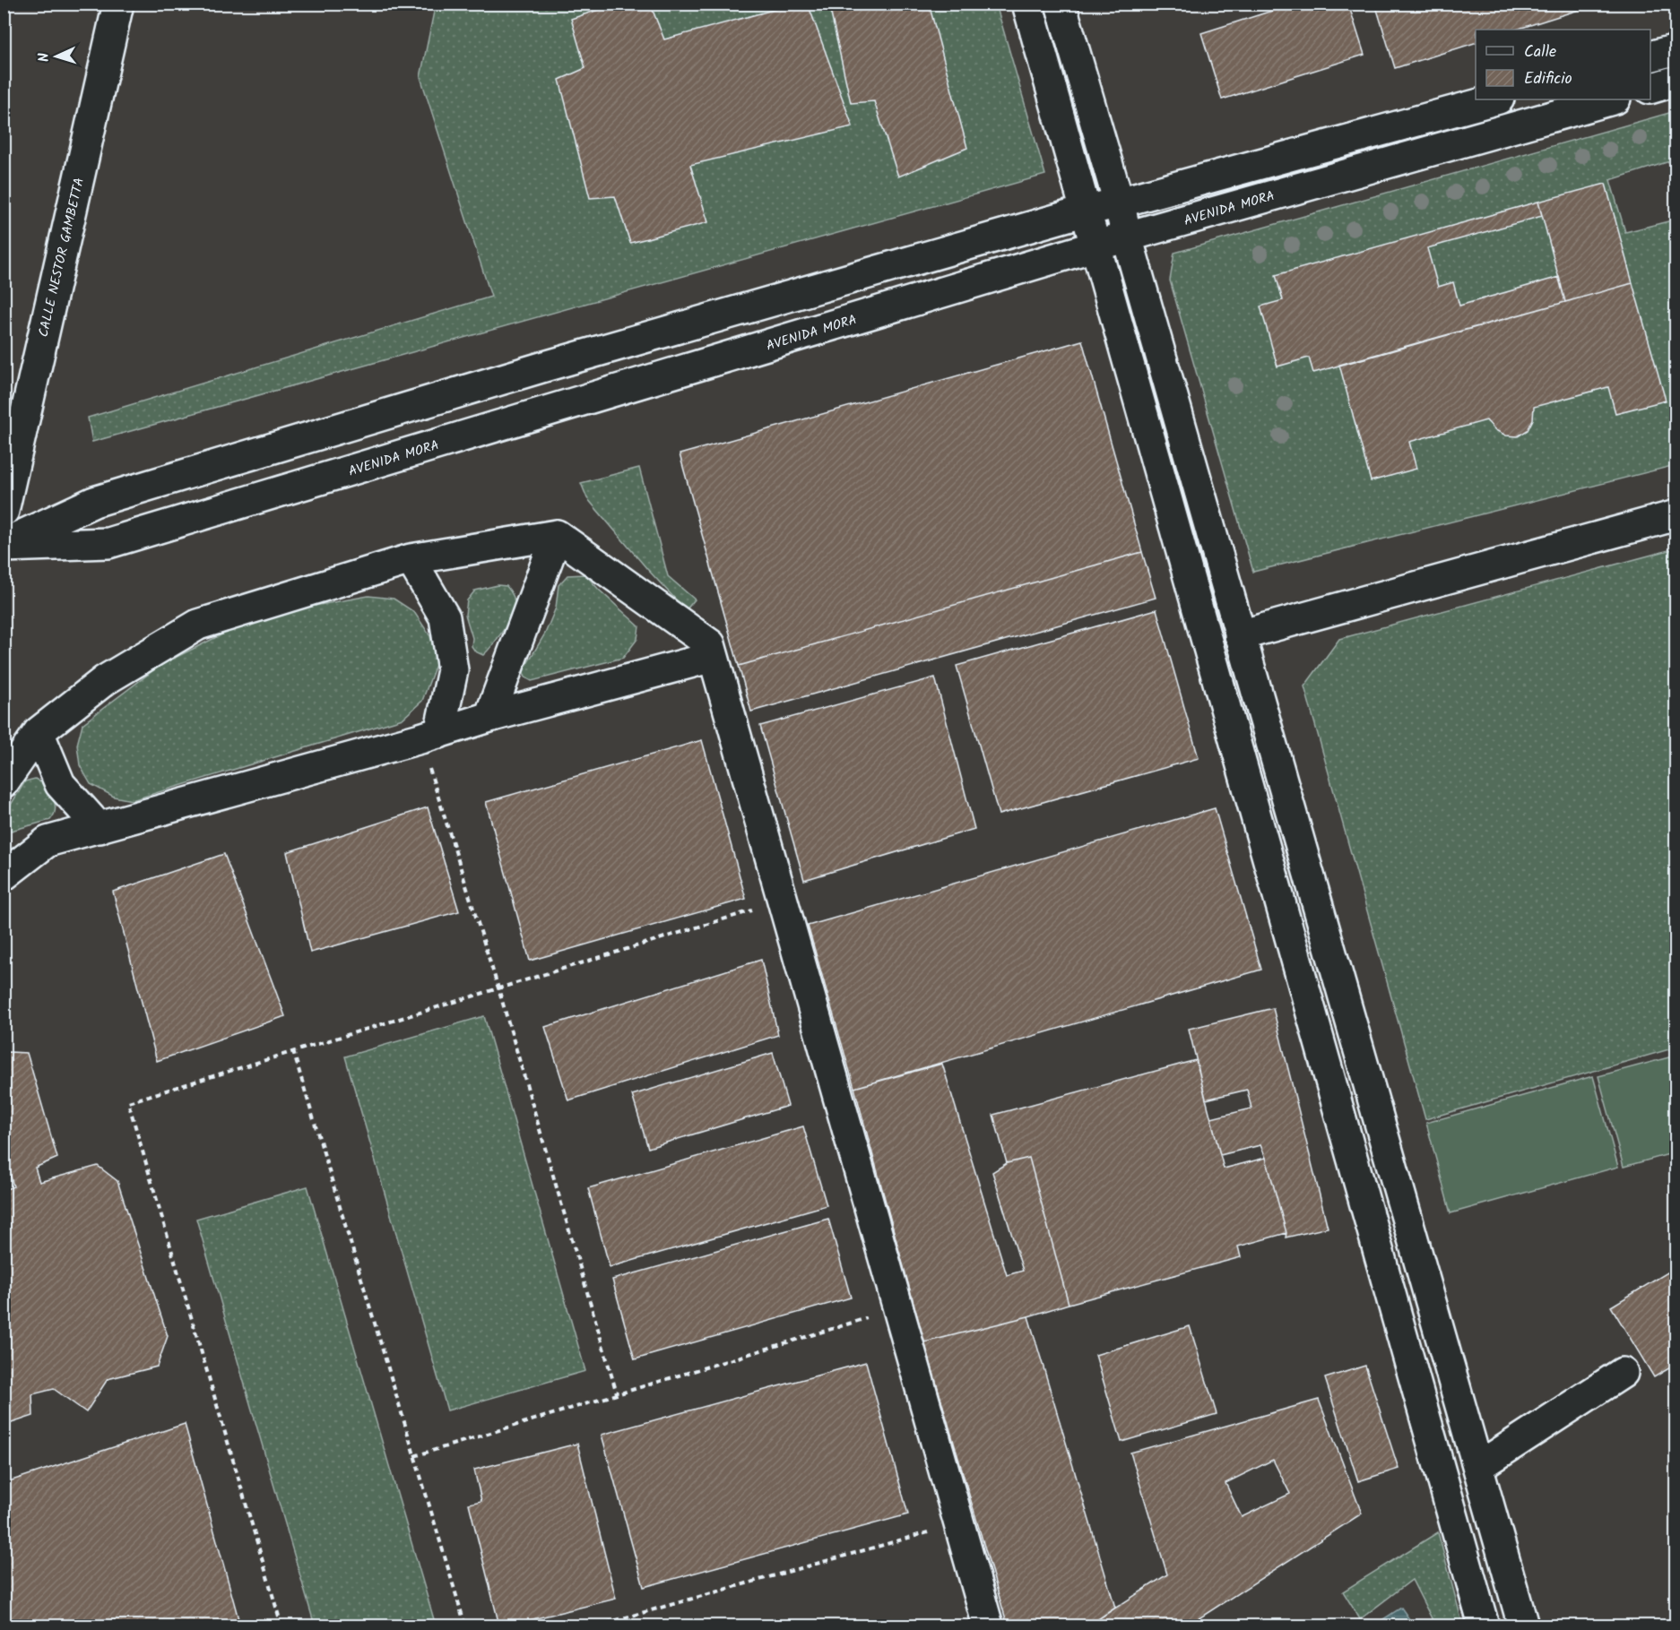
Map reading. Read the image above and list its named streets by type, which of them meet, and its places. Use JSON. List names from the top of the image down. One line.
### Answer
{"streets":{"lane":["AVENIDA MORA","CALLE NESTOR GAMBETTA"]},"legend":["Calle","Edificio"],"north":"left"}
